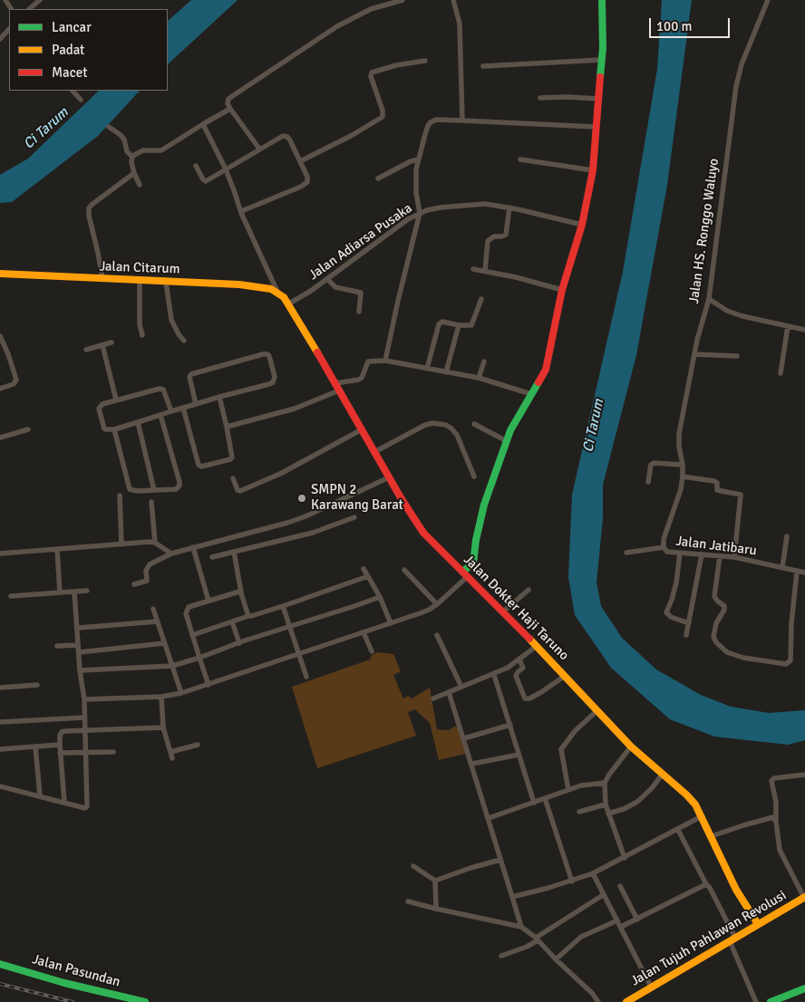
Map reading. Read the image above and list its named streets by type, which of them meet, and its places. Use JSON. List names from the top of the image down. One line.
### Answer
{"streets":{"street":["Jalan HS. Ronggo Waluyo","Jalan Adiarsa Pusaka","Jalan Citarum","Jalan Jatibaru","Jalan Dokter Haji Taruno","Jalan Tujuh Pahlawan Revolusi","Jalan Pasundan"]},"crossings":[["Jalan HS. Ronggo Waluyo","Jalan Jatibaru"],["Jalan Adiarsa Pusaka","Jalan Dokter Haji Taruno"],["Jalan Citarum","Jalan Dokter Haji Taruno"],["Jalan Dokter Haji Taruno","Jalan Tujuh Pahlawan Revolusi"]],"water":["Ci Tarum"],"places":["SMPN 2 Karawang Barat"],"legend":["Lancar","Padat","Macet"],"scale_bar":"100 m"}
